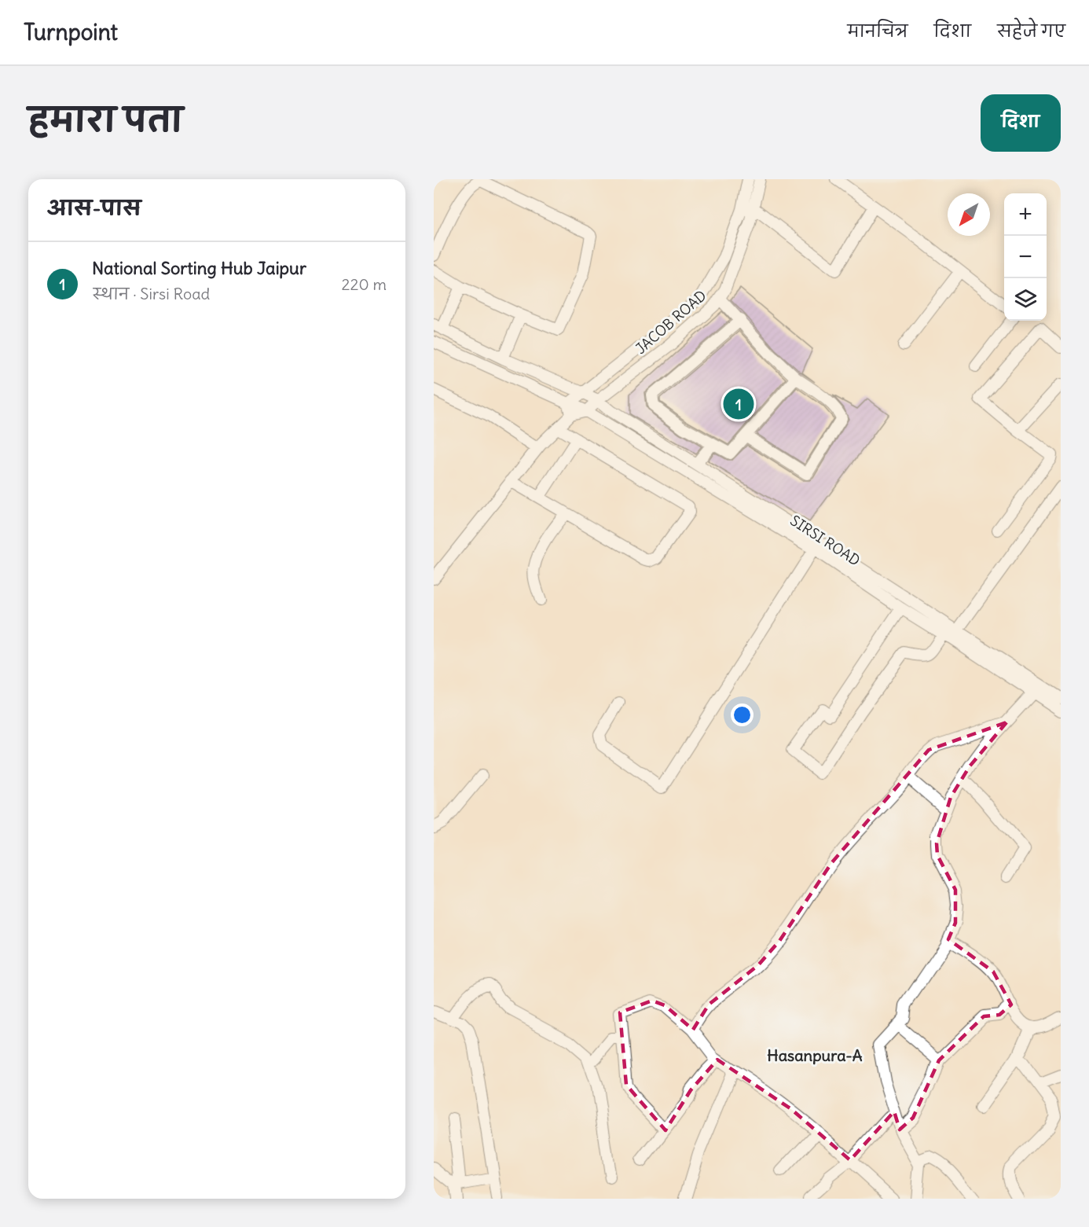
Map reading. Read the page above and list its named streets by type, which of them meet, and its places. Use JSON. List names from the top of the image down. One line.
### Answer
{"streets":{"street":["JACOB ROAD","SIRSI ROAD"]},"crossings":[["JACOB ROAD","SIRSI ROAD"]],"districts":["Hasanpura-A"],"north":"bottom left","page":{"header":"Turnpoint","nav":["मानचित्र","दिशा","सहेजे गए"],"title":"हमारा पता","buttons":"दिशा","heading":"आस-पास","map_buttons":["+","−"],"list":[{"mark":"1","name":"National Sorting Hub Jaipur","note":"स्थान · Sirsi Road","value":"220 m"}],"pins":"1"}}
